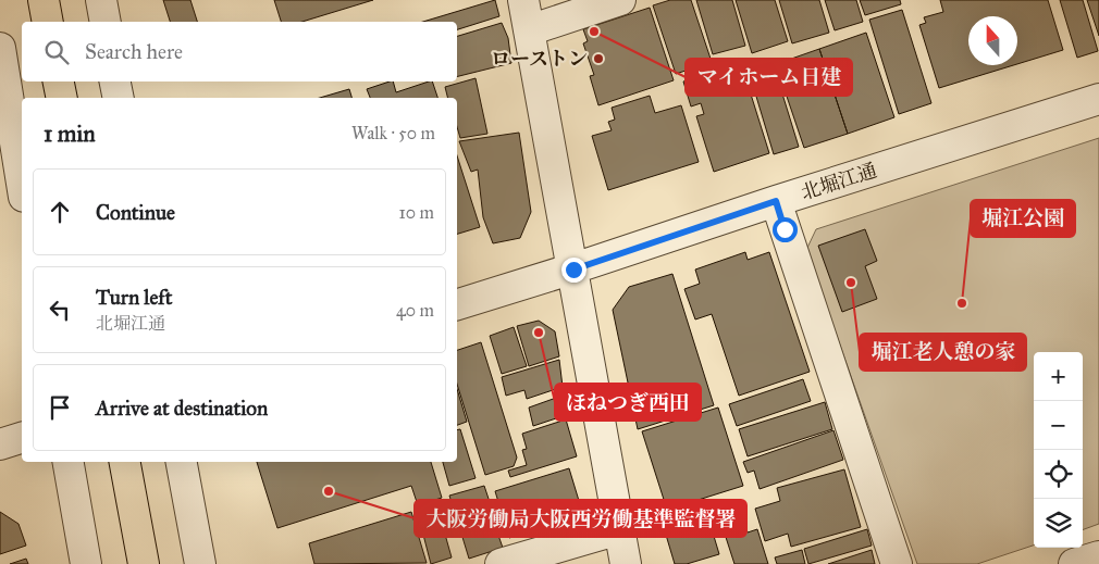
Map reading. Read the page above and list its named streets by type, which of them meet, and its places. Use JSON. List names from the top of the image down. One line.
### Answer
{"streets":{"street":["北堀江通"]},"places":["マイホーム日建","ローストン","堀江老人憩の家","堀江公園","ほねつぎ西田","大阪労働局大阪西労働基準監督署"],"north":"top","page":{"search":"Search here","heading":["1 min","Walk · 50 m"],"list":[["Continue","10 m"],["Turn left","北堀江通","40 m"],"Arrive at destination"],"map_buttons":["+","−"]}}
